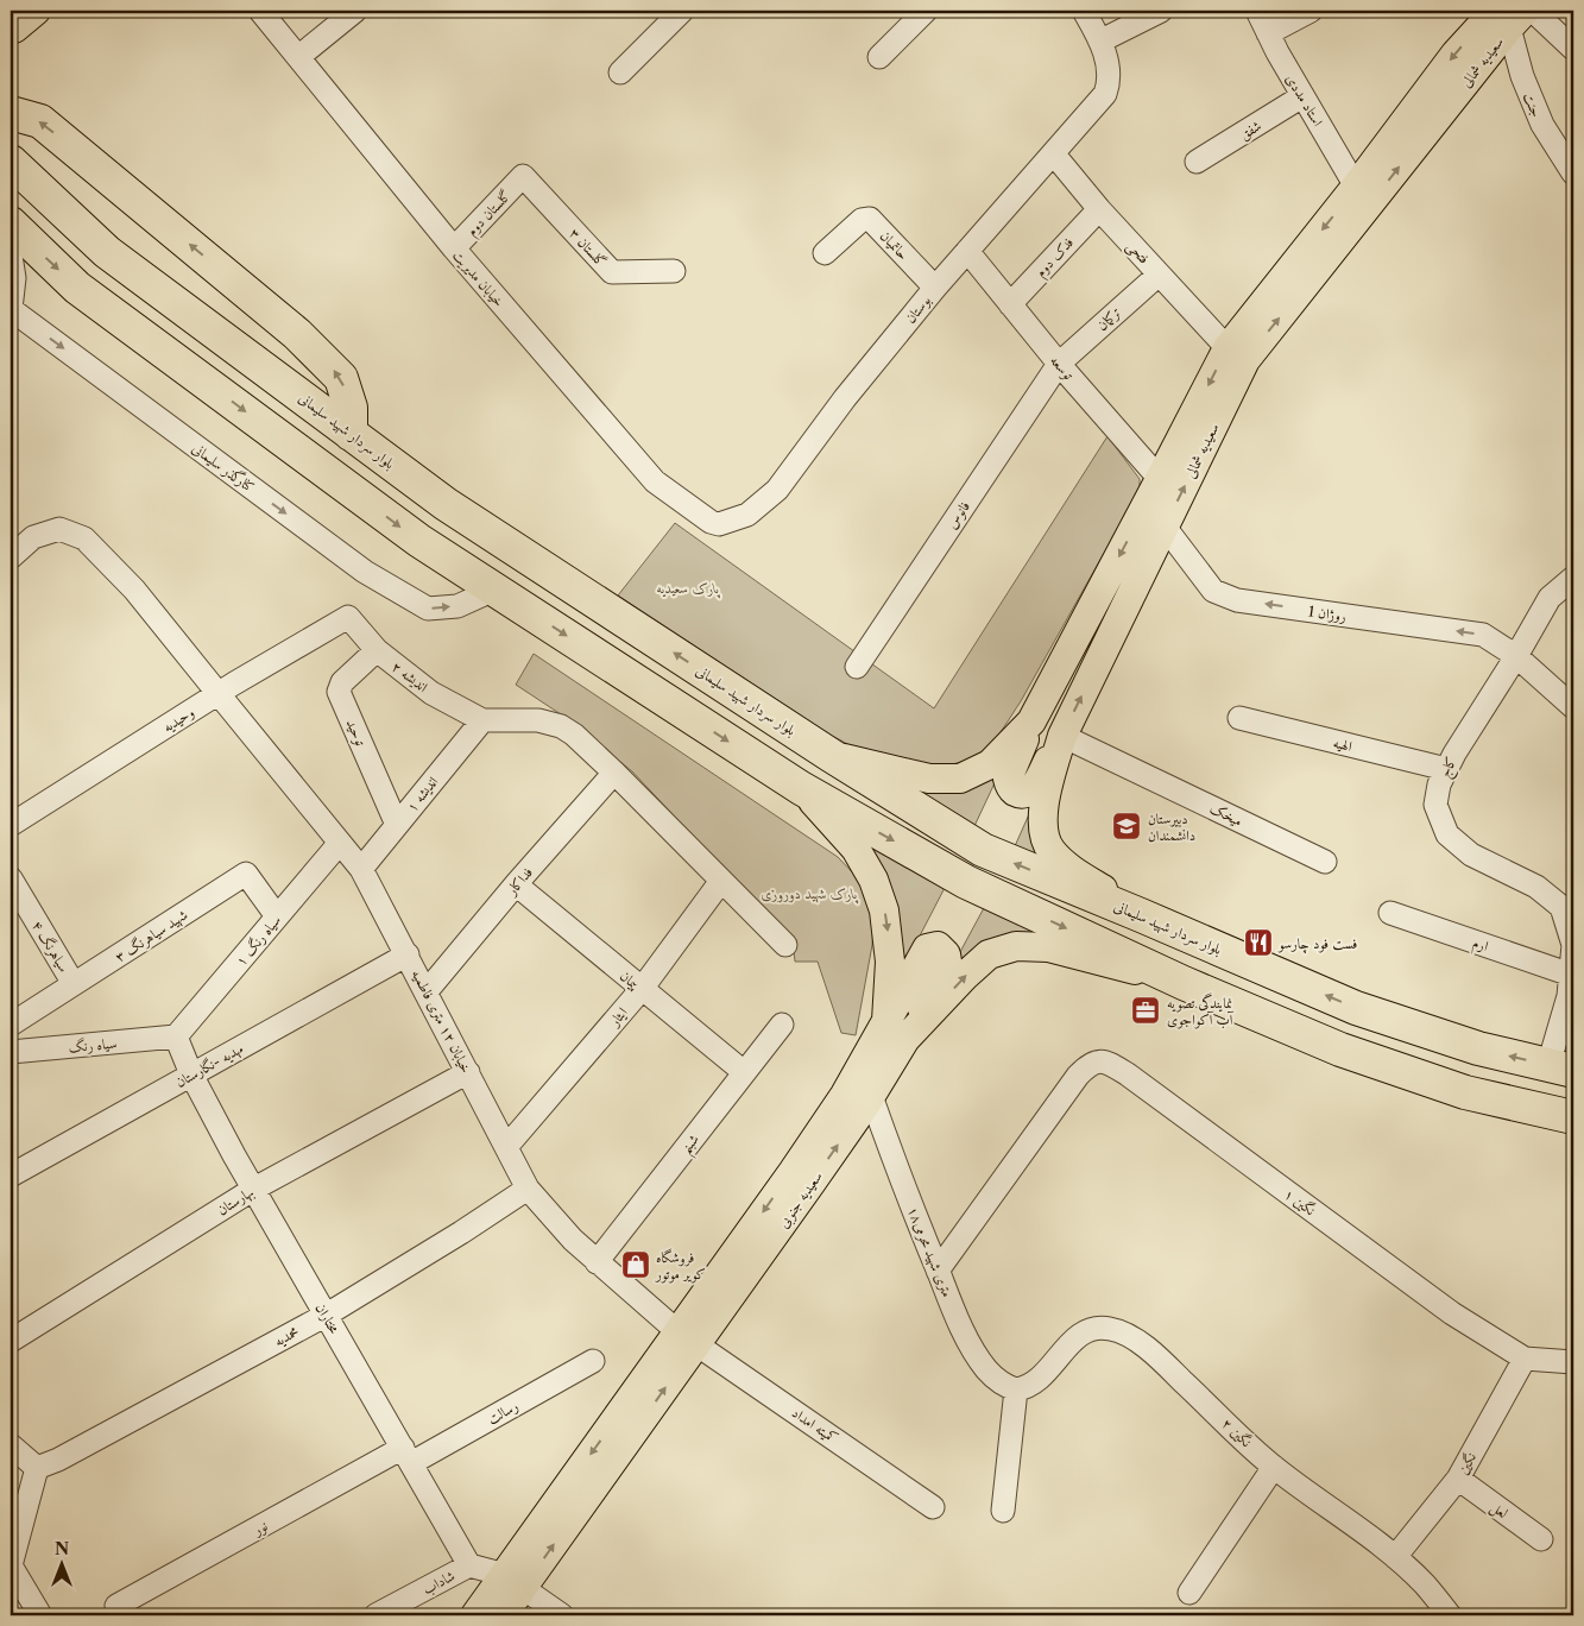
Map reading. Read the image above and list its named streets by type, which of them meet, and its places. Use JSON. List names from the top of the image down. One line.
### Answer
{"streets":{"highway":["بلوار سردار شهید سلیمانی"],"main road":["سعیدیه شمالی","سعیدیه جنوبی"],"street":["استاد مددی","جنت","شفق","گلستان دوم","حاتمیان","گلستان ۳","فتحی","فدک دوم","خیابان مدیریت","بوستان","ترکمان","توسعه","کنارگذر سلیمانی","فانوس","روژان 1","اندیشه ۲","وحیدیه","توحید","الهیه","کاج","اندیشه ۱","میخک","فداکار","شهید سیاهرنگ ۳","سیاه رنگ ۱","ارم","سیاهرنگ ۴","پیمان","ایثار","خیابان ۱۲ متری فاطمیه","سیاه رنگ","مهدیه -نگارستان","شبنم","بهارستان","نگین ۱","۱۸متری شهید محرمی","مختاران","محمدیه","رسالت","کمیته امداد","نگین ۲","نگین","لعل","نور","شاداب"]},"crossings":[["سعیدیه شمالی","استاد مددی"],["سعیدیه شمالی","جنت"],["سعیدیه شمالی","فتحی"],["سعیدیه شمالی","توسعه"],["سعیدیه شمالی","بلوار سردار شهید سلیمانی"],["سعیدیه شمالی","روژان 1"],["سعیدیه شمالی","میخک"],["استاد مددی","شفق"],["گلستان دوم","گلستان ۳"],["گلستان دوم","خیابان مدیریت"],["حاتمیان","بوستان"],["فتحی","فدک دوم"],["فتحی","بوستان"],["فتحی","ترکمان"],["فدک دوم","توسعه"],["خیابان مدیریت","بوستان"],["بوستان","توسعه"],["ترکمان","توسعه"],["ترکمان","فانوس"],["توسعه","فانوس"],["روژان 1","کاج"],["اندیشه ۲","وحیدیه"],["اندیشه ۲","توحید"],["اندیشه ۲","اندیشه ۱"],["وحیدیه","خیابان ۱۲ متری فاطمیه"],["توحید","اندیشه ۱"],["الهیه","کاج"],["اندیشه ۱","خیابان ۱۲ متری فاطمیه"],["فداکار","پیمان"],["فداکار","خیابان ۱۲ متری فاطمیه"],["شهید سیاهرنگ ۳","سیاه رنگ ۱"],["شهید سیاهرنگ ۳","سیاهرنگ ۴"],["سیاه رنگ ۱","خیابان ۱۲ متری فاطمیه"],["سیاه رنگ ۱","سیاه رنگ"],["سیاه رنگ ۱","مختاران"],["پیمان","ایثار"],["پیمان","شبنم"],["ایثار","خیابان ۱۲ متری فاطمیه"],["خیابان ۱۲ متری فاطمیه","مهدیه -نگارستان"],["خیابان ۱۲ متری فاطمیه","شبنم"],["خیابان ۱۲ متری فاطمیه","سعیدیه جنوبی"],["خیابان ۱۲ متری فاطمیه","بهارستان"],["خیابان ۱۲ متری فاطمیه","محمدیه"],["خیابان ۱۲ متری فاطمیه","کمیته امداد"],["سیاه رنگ","مختاران"],["مهدیه -نگارستان","مختاران"],["سعیدیه جنوبی","۱۸متری شهید محرمی"],["سعیدیه جنوبی","کمیته امداد"],["بهارستان","مختاران"],["نگین ۱","۱۸متری شهید محرمی"],["نگین ۱","نگین"],["۱۸متری شهید محرمی","نگین ۲"],["مختاران","محمدیه"],["مختاران","رسالت"],["مختاران","نور"],["مختاران","شاداب"],["رسالت","نور"],["نگین ۲","نگین"],["نگین","لعل"]],"one_way":["کنارگذر سلیمانی","روژان 1"],"parks":["پارک سعیدیه","پارک شهید دوروزی"],"places":{"school or university":["دبیرستان دانشمندان"],"restaurant":["فست فود چارسو"],"office":["نمایندگی تصویه آب آکواجوی"],"shop":["فروشگاه کویر موتور"]},"north":"top"}
